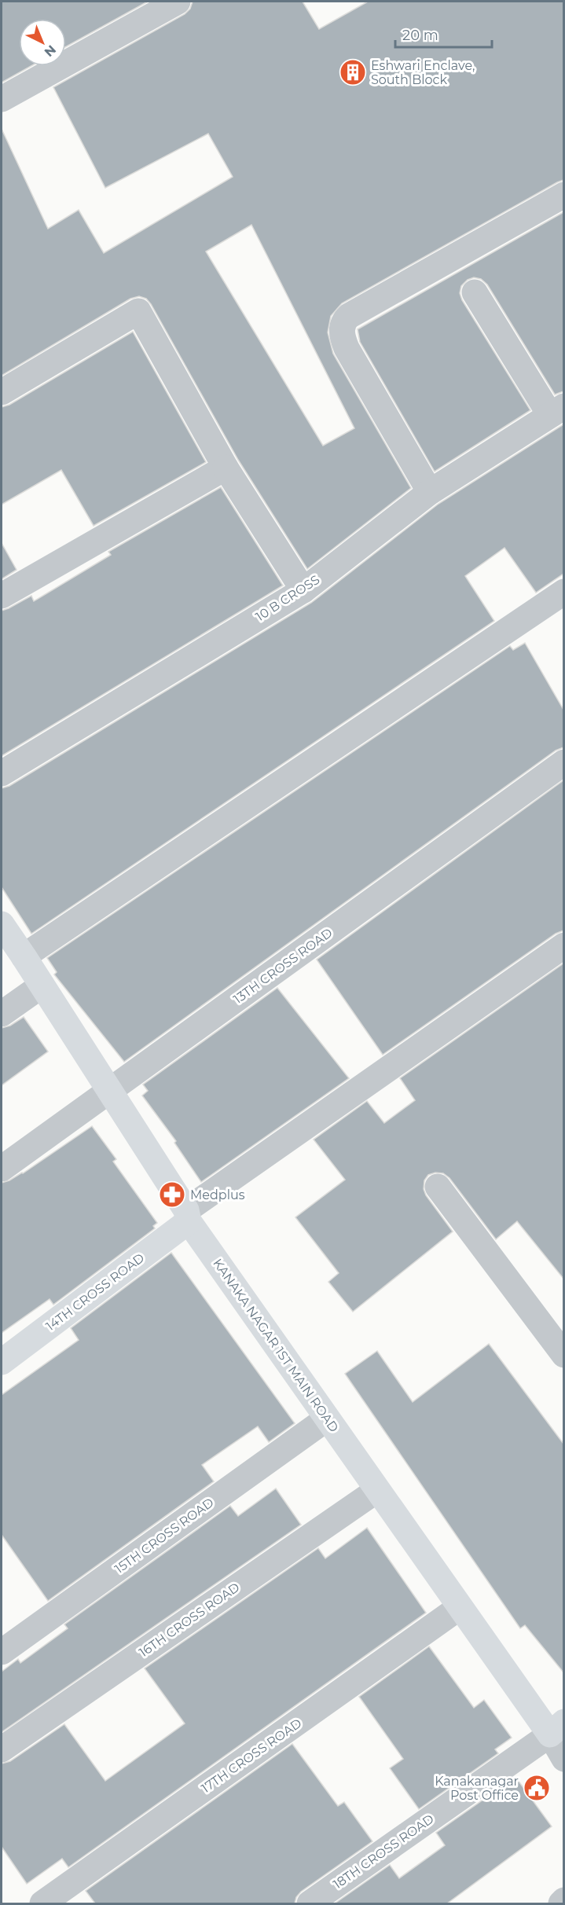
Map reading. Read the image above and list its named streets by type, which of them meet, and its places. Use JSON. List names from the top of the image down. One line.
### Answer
{"streets":{"street":["10 B CROSS","13TH CROSS ROAD","14TH CROSS ROAD","KANAKA NAGAR 1ST MAIN ROAD","15TH CROSS ROAD","16TH CROSS ROAD","17TH CROSS ROAD","18TH CROSS ROAD"]},"crossings":[["13TH CROSS ROAD","KANAKA NAGAR 1ST MAIN ROAD"],["14TH CROSS ROAD","KANAKA NAGAR 1ST MAIN ROAD"],["KANAKA NAGAR 1ST MAIN ROAD","15TH CROSS ROAD"],["KANAKA NAGAR 1ST MAIN ROAD","16TH CROSS ROAD"],["KANAKA NAGAR 1ST MAIN ROAD","17TH CROSS ROAD"],["KANAKA NAGAR 1ST MAIN ROAD","18TH CROSS ROAD"]],"places":{"building":["Eshwari Enclave, South Block"],"pharmacy":["Medplus"],"public building":["Kanakanagar Post Office"]},"scale_bar":"20 m","north":"bottom right"}
